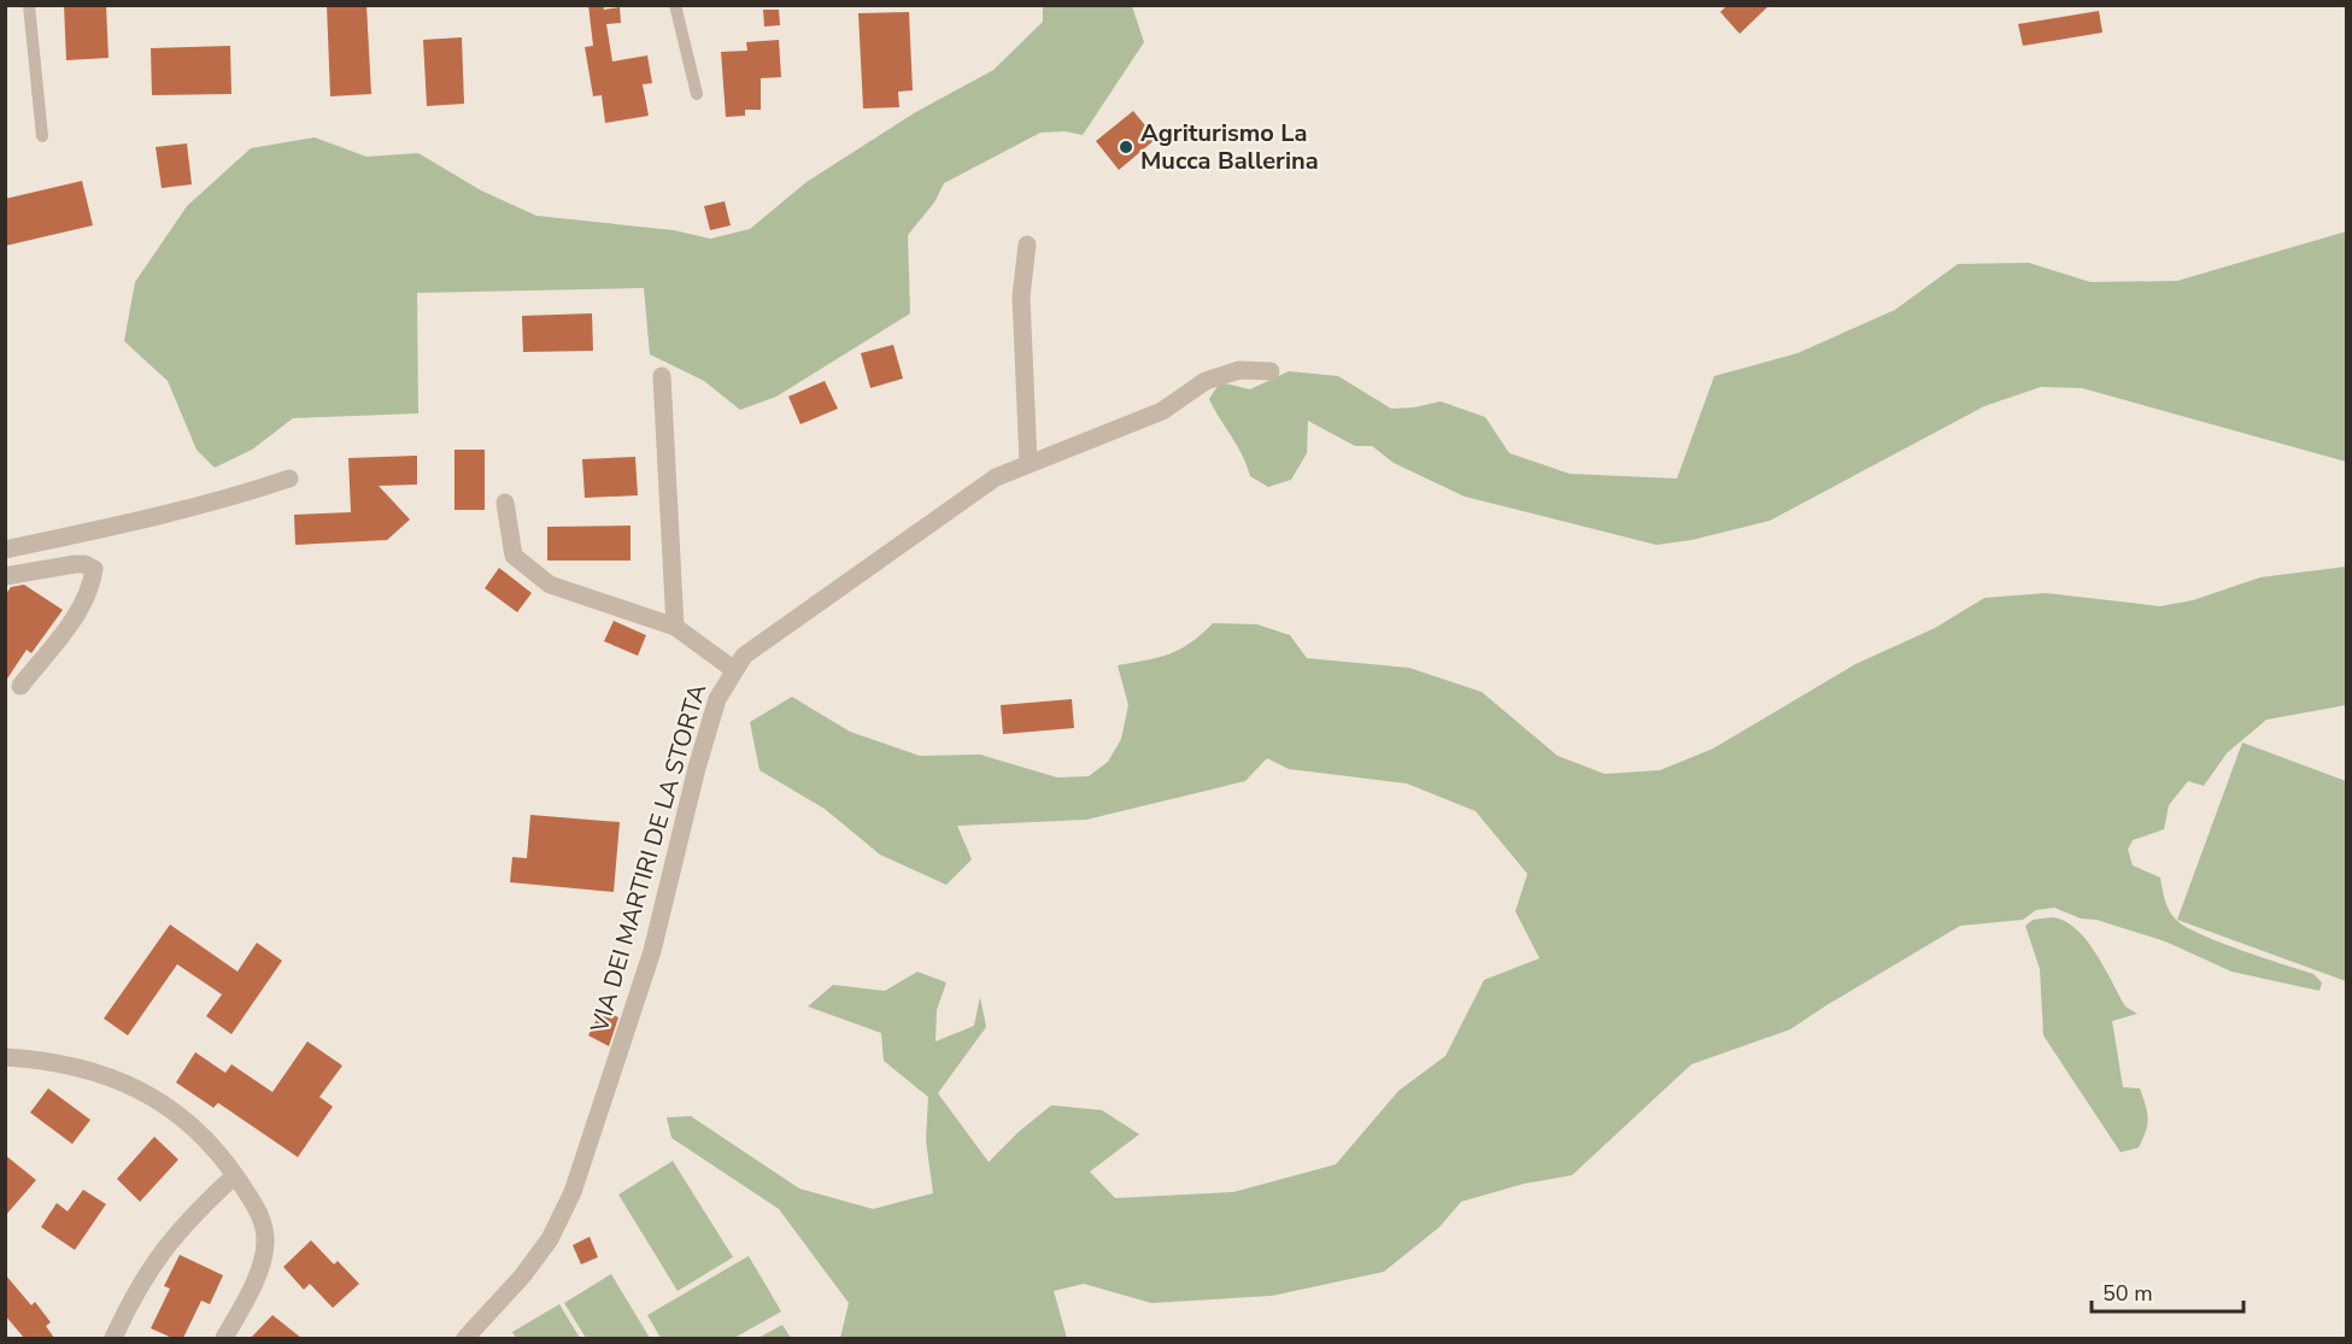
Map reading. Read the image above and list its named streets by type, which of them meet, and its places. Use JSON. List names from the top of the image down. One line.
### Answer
{"streets":{"street":["VIA DEI MARTIRI DE LA STORTA"]},"places":["Agriturismo La Mucca Ballerina"],"scale_bar":"50 m"}
